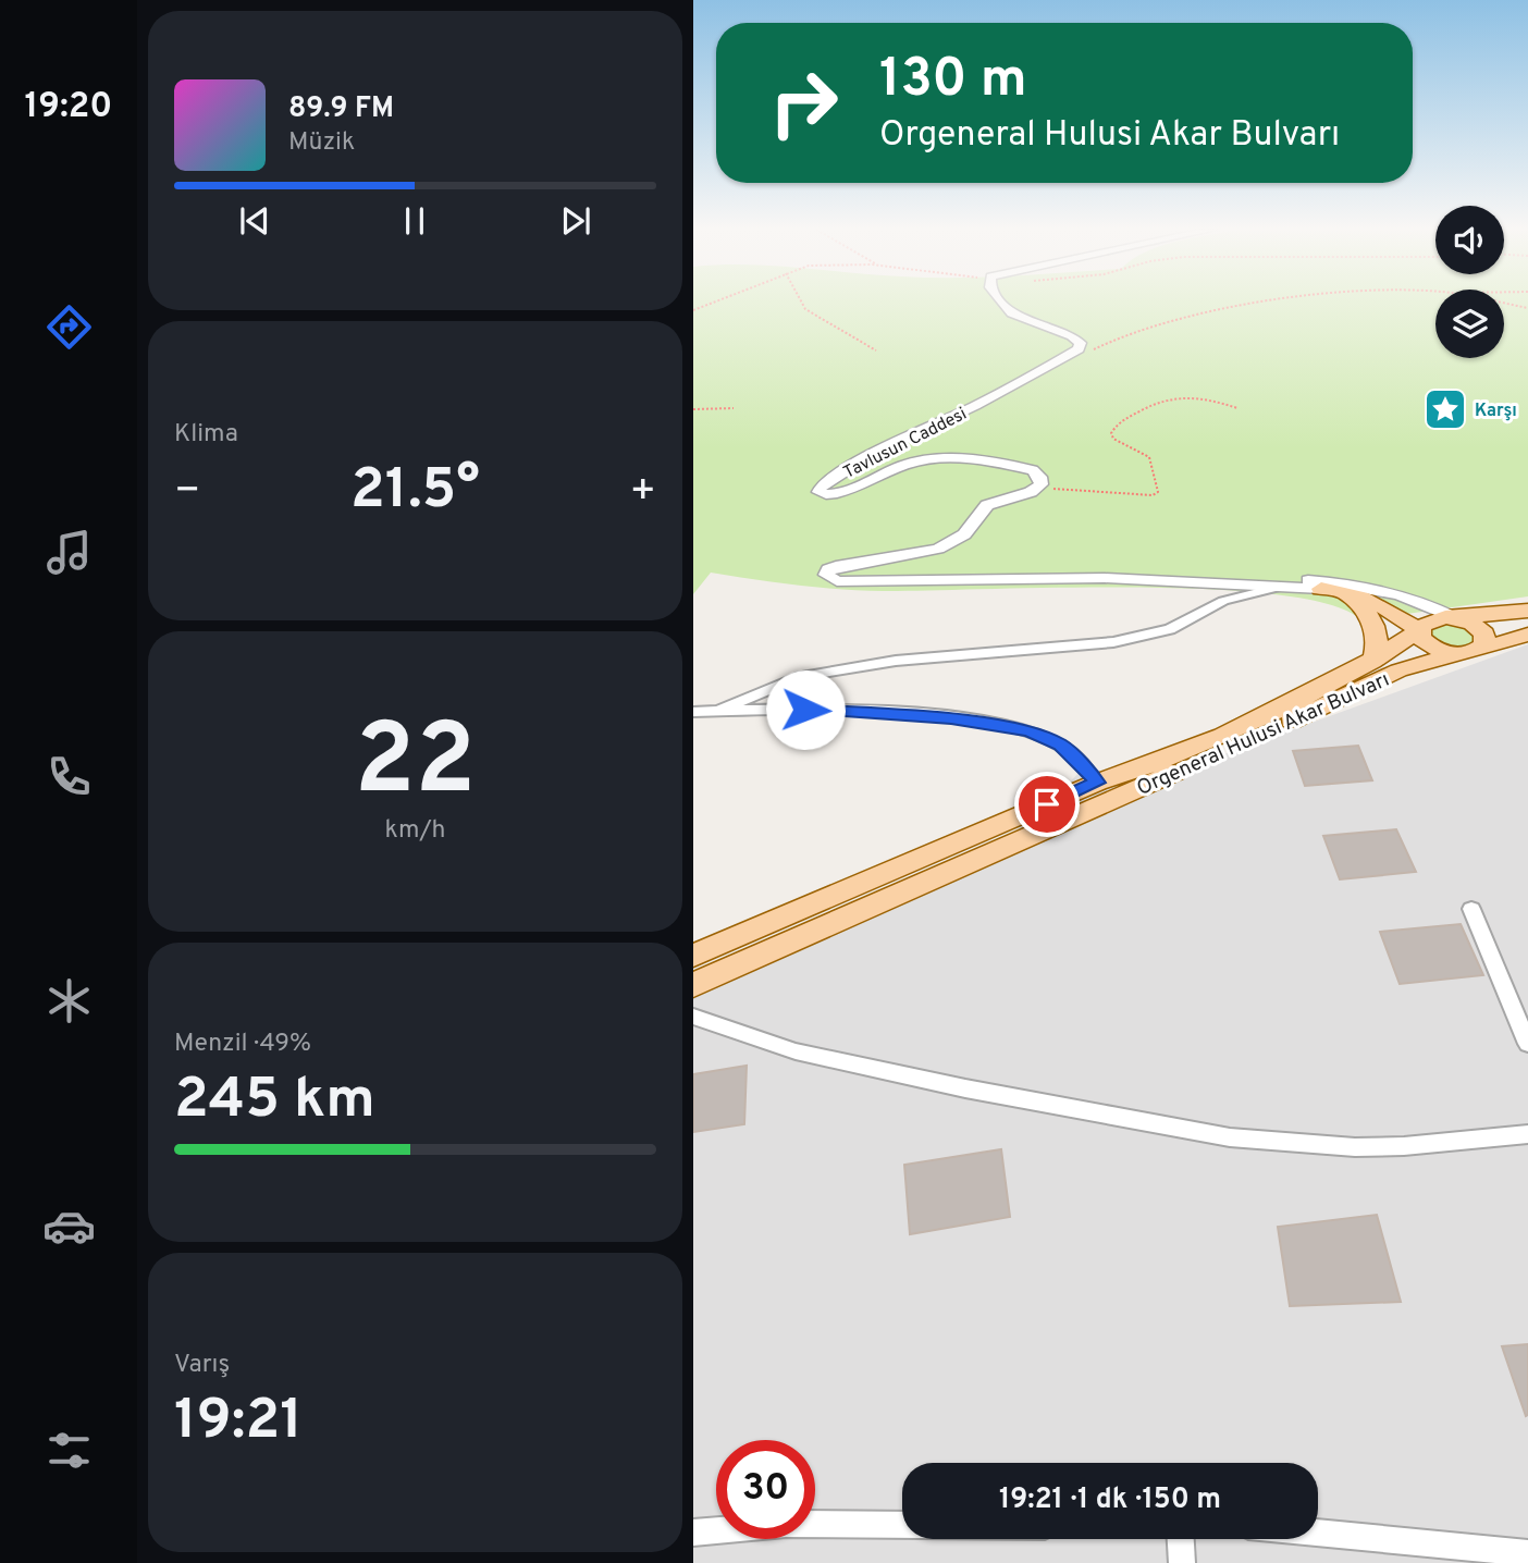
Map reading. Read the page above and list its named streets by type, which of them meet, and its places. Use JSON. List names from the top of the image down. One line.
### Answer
{"streets":{"main road":["Orgeneral Hulusi Akar Bulvarı"],"street":["Tavlusun Caddesi"]},"places":{"place":["Karşı"]},"page":{"tabs":"19:20","turn":["130 m","Orgeneral Hulusi Akar Bulvarı"],"song":["89.9 FM","Müzik"],"tile":["Klima",["22","km/h"],["Menzil · 49%","245 km"],["Varış","19:21"]],"heat":["−","21.5°","+"],"limit":"30","trip":"19:21 · 1 dk · 150 m"}}
